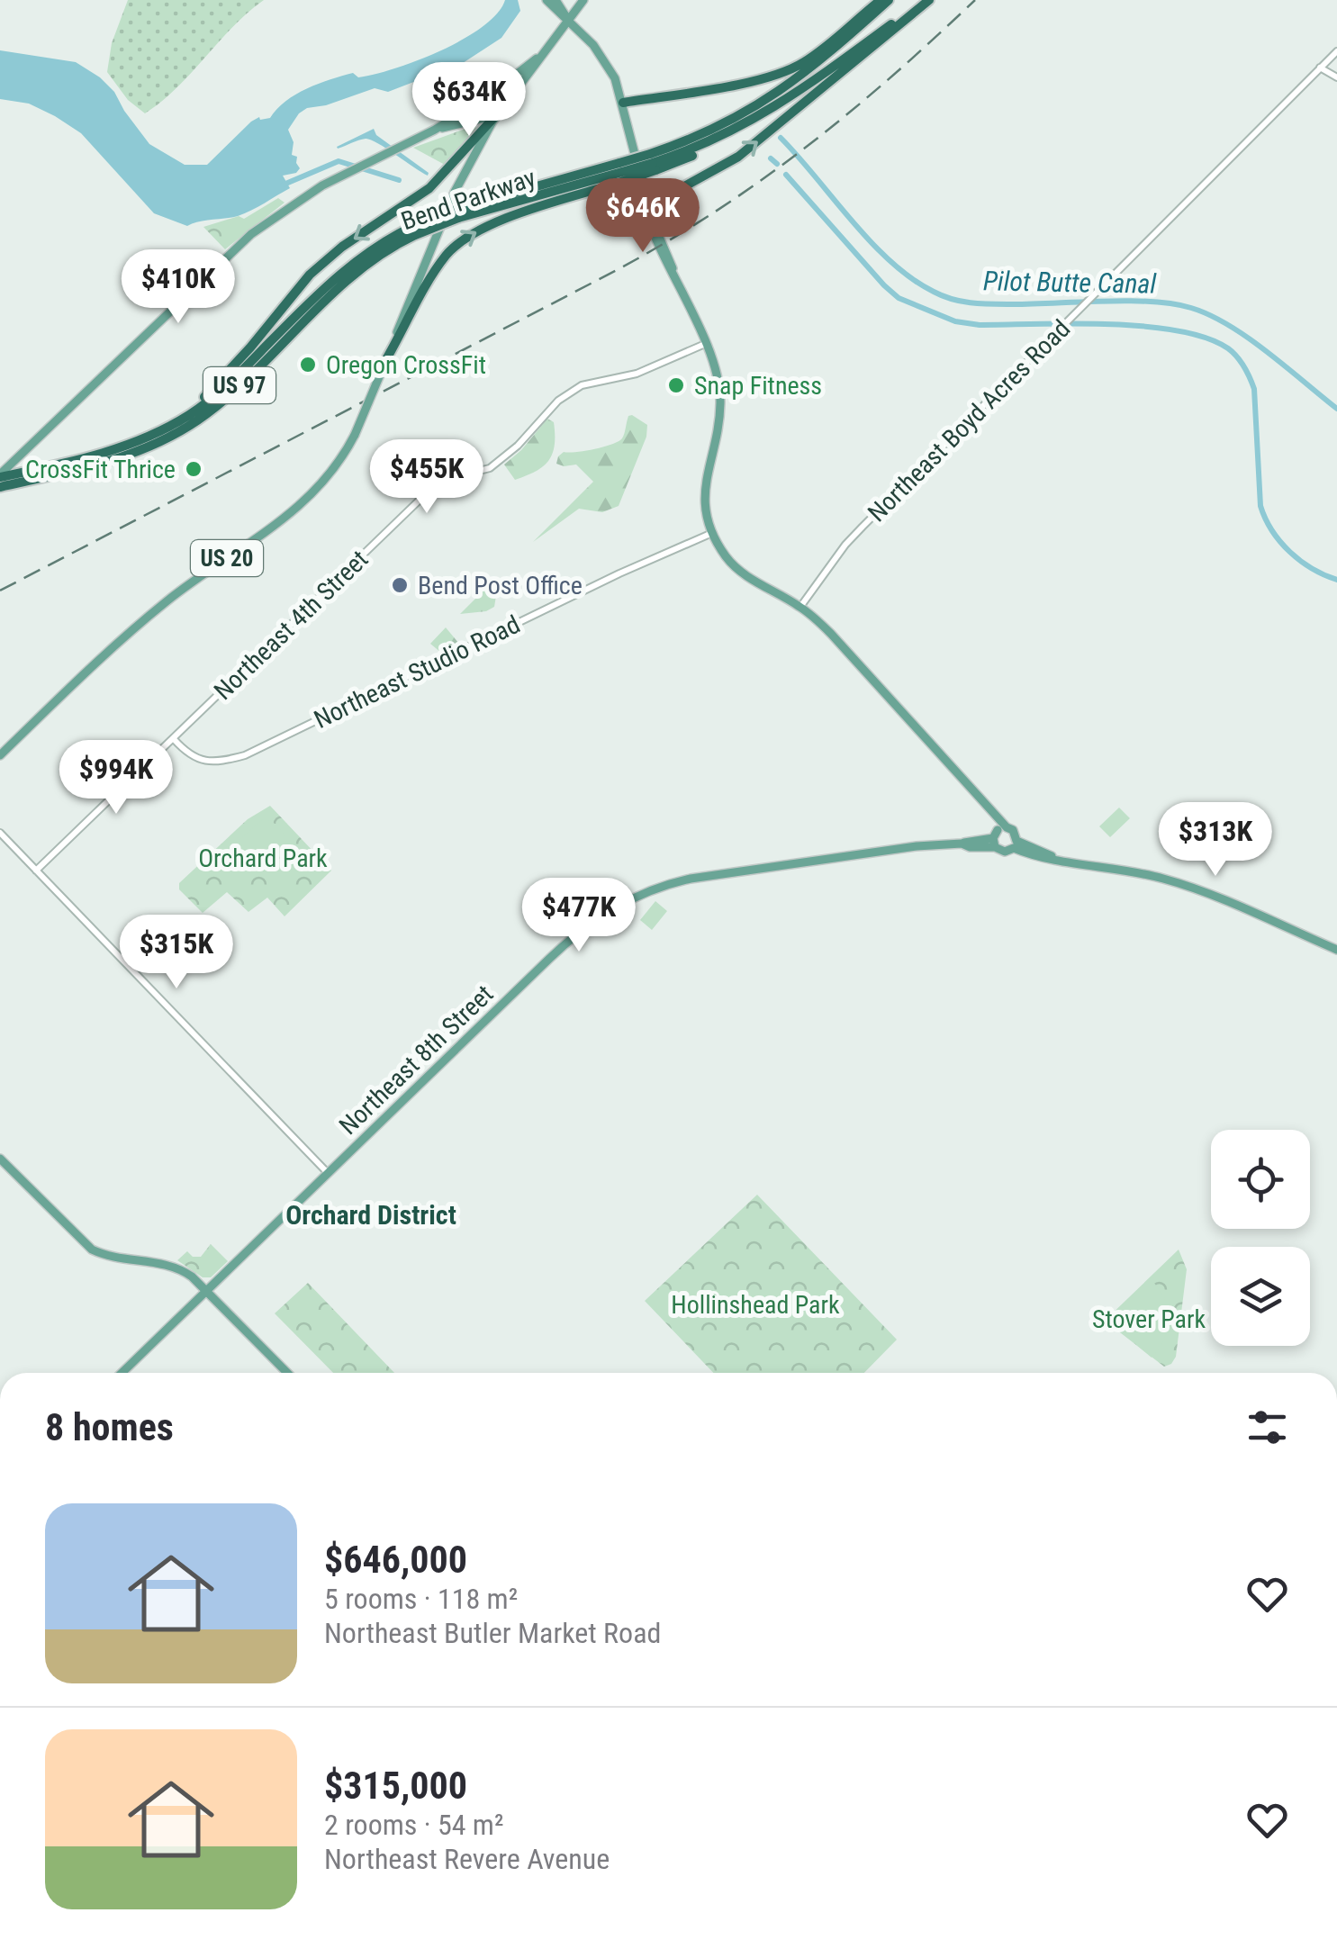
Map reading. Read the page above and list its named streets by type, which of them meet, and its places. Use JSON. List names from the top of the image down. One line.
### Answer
{"streets":{"highway":["Bend Parkway","US 97"],"main road":["US 20","Northeast 8th Street"],"street":["Northeast Boyd Acres Road","Northeast 4th Street","Northeast Studio Road"]},"crossings":[["Northeast 4th Street","Northeast Studio Road"]],"districts":["Orchard District"],"water":["Pilot Butte Canal"],"parks":["Orchard Park","Hollinshead Park","Stover Park"],"places":["Oregon CrossFit","Snap Fitness","CrossFit Thrice","Bend Post Office"],"page":{"price":["$634K","$646K","$410K","$455K","$994K","$313K","$477K","$315K"],"heading":"8 homes","list":[{"name":"$646,000","note":"5 rooms · 118 m² · Northeast Butler Market Road"},{"name":"$315,000","note":"2 rooms · 54 m² · Northeast Revere Avenue"}]}}
